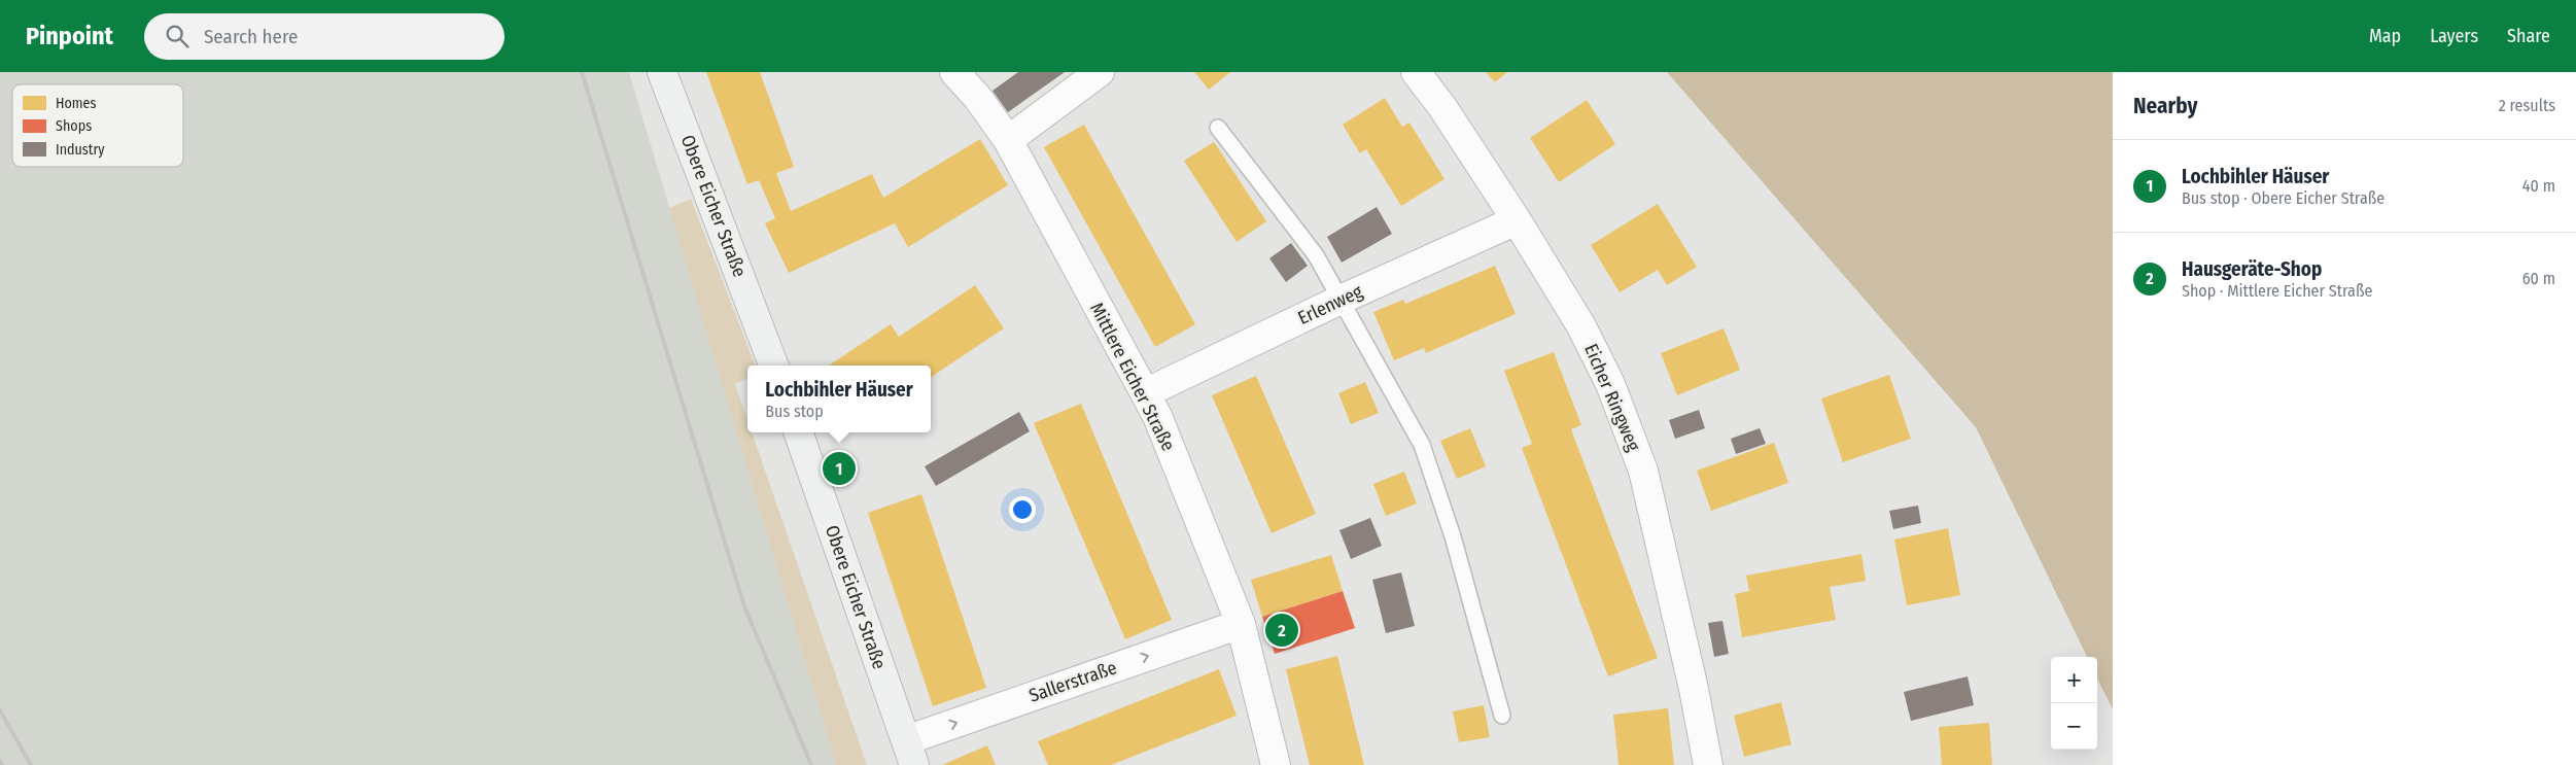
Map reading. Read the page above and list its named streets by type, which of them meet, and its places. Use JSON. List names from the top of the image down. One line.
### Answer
{"streets":{"street":["Obere Eicher Straße","Erlenweg","Mittlere Eicher Straße","Eicher Ringweg","Sallerstraße"]},"crossings":[["Obere Eicher Straße","Sallerstraße"],["Erlenweg","Mittlere Eicher Straße"],["Erlenweg","Eicher Ringweg"],["Mittlere Eicher Straße","Sallerstraße"]],"one_way":["Sallerstraße"],"legend":["Homes","Shops","Industry"],"page":{"header":"Pinpoint","search":"Search here","nav":["Map","Layers","Share"],"heading":["Nearby","2 results"],"list":[{"mark":"1","name":"Lochbihler Häuser","note":"Bus stop · Obere Eicher Straße","value":"40 m"},{"mark":"2","name":"Hausgeräte-Shop","note":"Shop · Mittlere Eicher Straße","value":"60 m"}],"popup":["Lochbihler Häuser","Bus stop"],"pins":["1","2"],"map_buttons":["+","−"]}}
